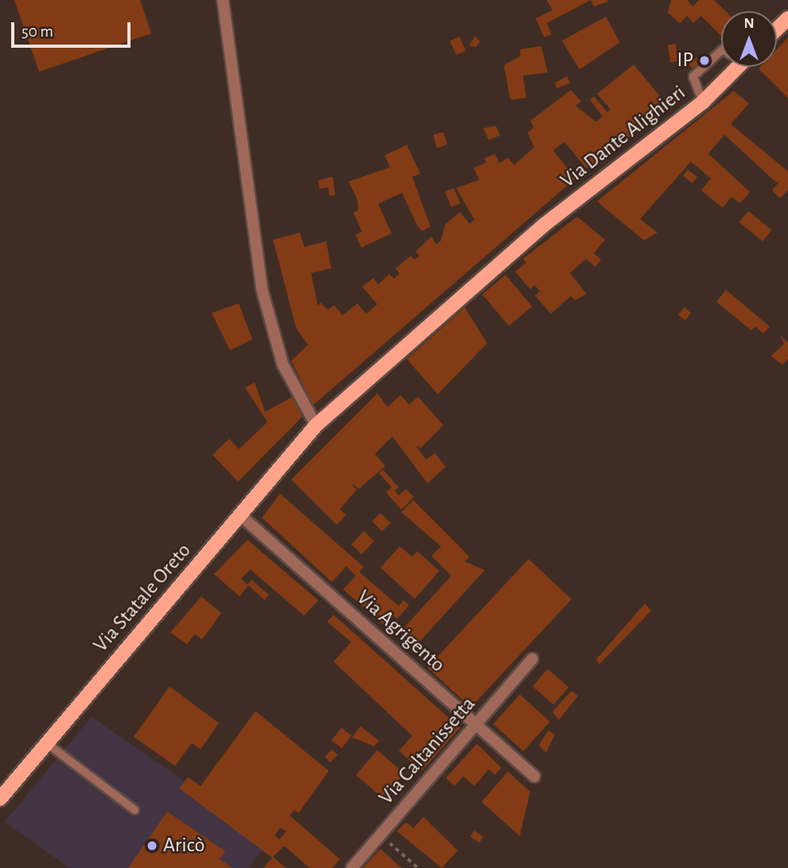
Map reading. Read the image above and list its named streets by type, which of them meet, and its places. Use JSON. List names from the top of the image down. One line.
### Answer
{"streets":{"main road":["Via Dante Alighieri","Via Statale Oreto"],"street":["Via Agrigento","Via Caltanissetta"]},"crossings":[["Via Dante Alighieri","Via Statale Oreto"],["Via Statale Oreto","Via Agrigento"],["Via Agrigento","Via Caltanissetta"]],"places":["IP","Aricò"],"scale_bar":"50 m","north":"top"}
